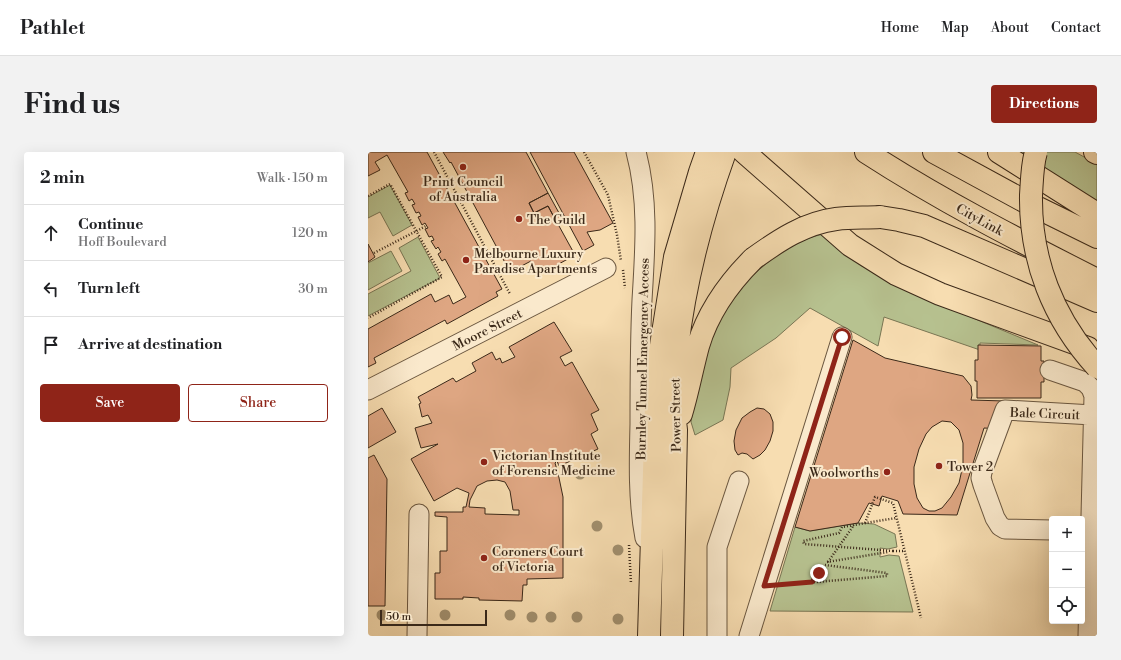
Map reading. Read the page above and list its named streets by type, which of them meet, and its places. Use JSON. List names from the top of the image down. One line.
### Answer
{"streets":{"highway":["CityLink","Power Street"],"street":["Moore Street","Burnley Tunnel Emergency Access","Bale Circuit"]},"crossings":[["Burnley Tunnel Emergency Access","Power Street"]],"places":["Print Council of Australia","The Guild","Melbourne Luxury Paradise Apartments","Victorian Institute of Forensic Medicine","Tower 2","Woolworths","Coroners Court of Victoria"],"scale_bar":"50 m","page":{"header":"Pathlet","nav":["Home","Map","About","Contact"],"buttons":["Directions",["Save","Share"]],"title":"Find us","heading":["2 min","Walk · 150 m"],"list":[["Continue","Hoff Boulevard","120 m"],["Turn left","30 m"],"Arrive at destination"],"map_buttons":["+","−"],"scale":"50 m"}}
